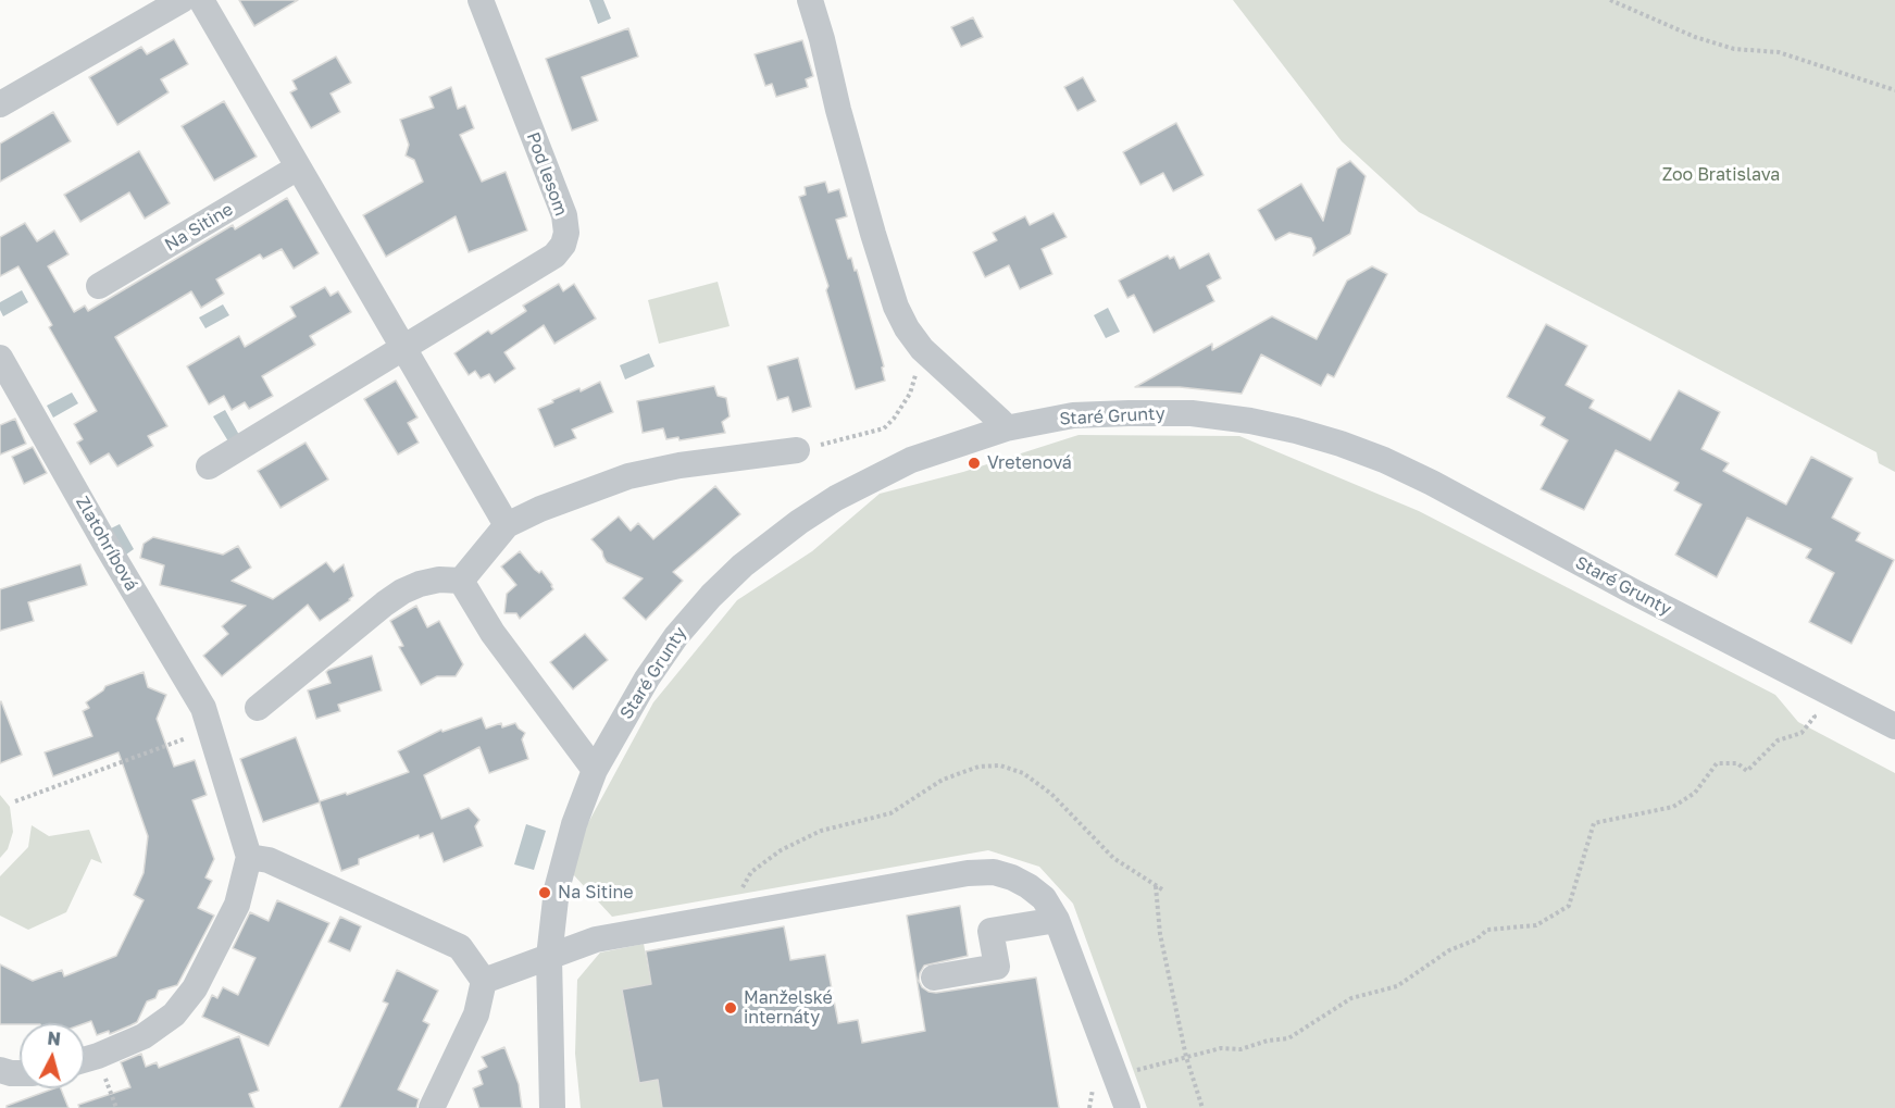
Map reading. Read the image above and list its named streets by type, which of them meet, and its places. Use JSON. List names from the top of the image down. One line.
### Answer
{"streets":{"street":["Pod lesom","Na Sitine","Staré Grunty","Zlatohríbová"]},"parks":["Zoo Bratislava"],"places":["Vretenová","Na Sitine","Manželské internáty"],"north":"top"}
